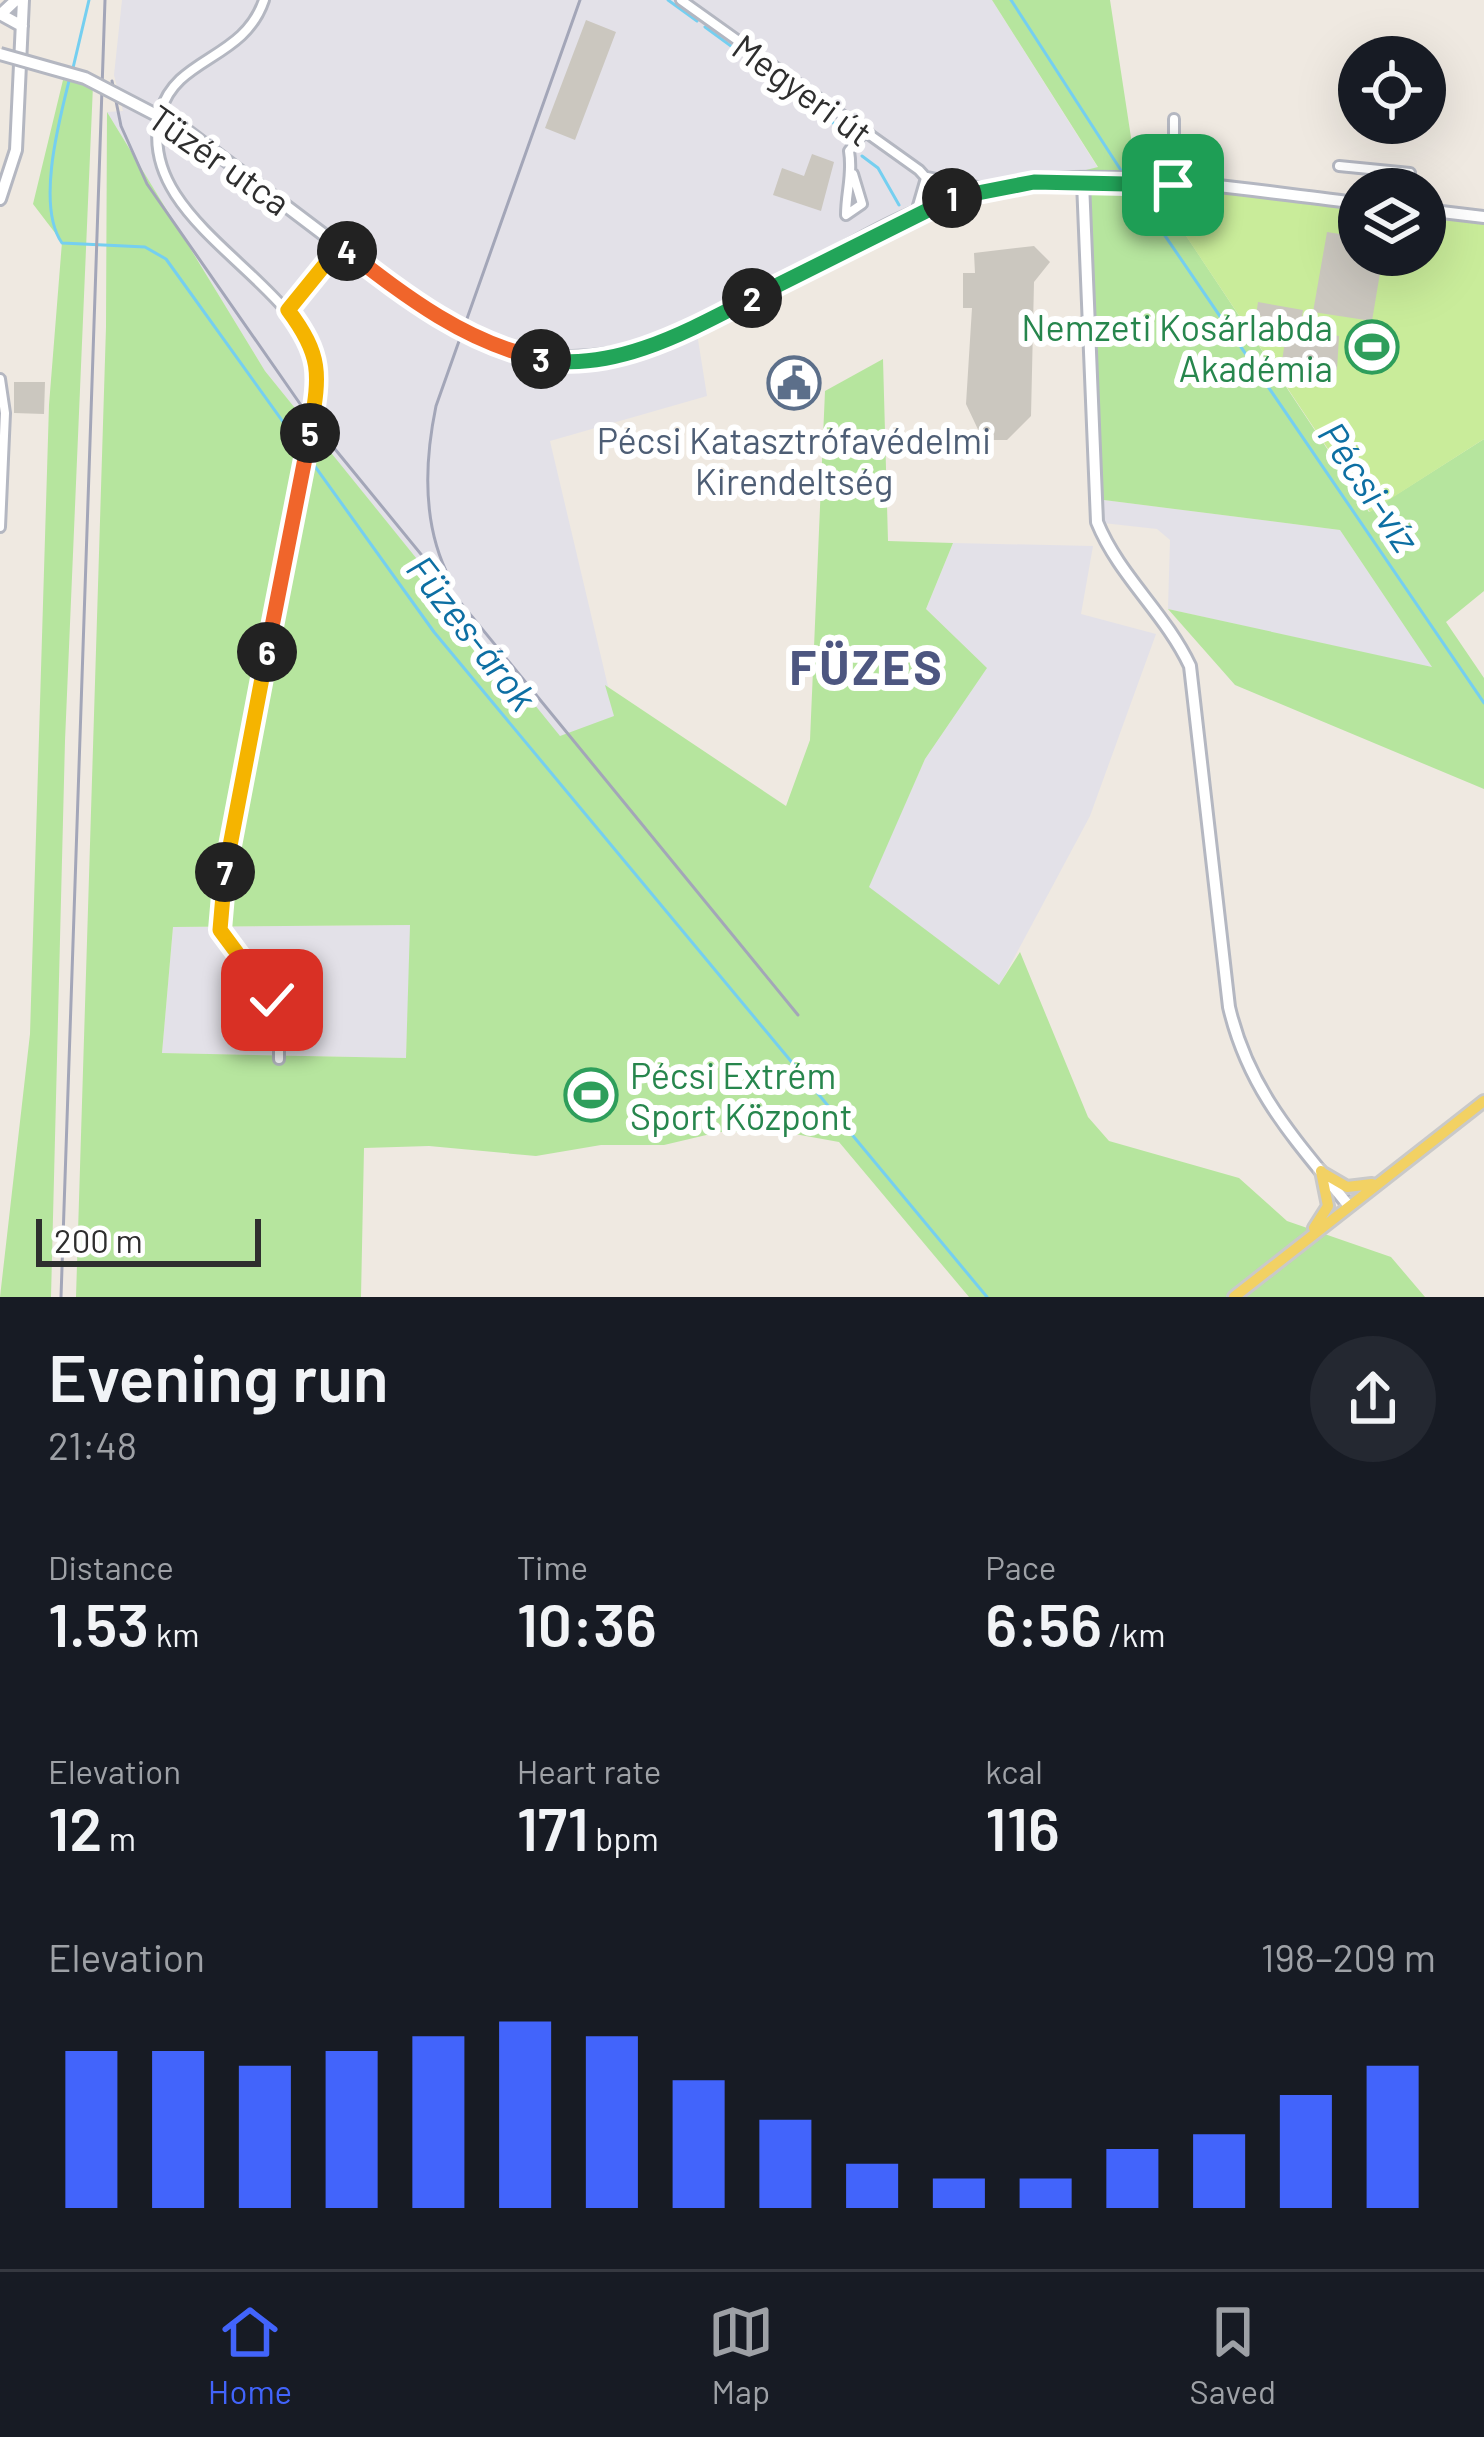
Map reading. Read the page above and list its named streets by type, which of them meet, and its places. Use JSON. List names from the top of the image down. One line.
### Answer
{"streets":{"street":["Megyeri út","Tüzér utca"]},"crossings":[["Megyeri út","Tüzér utca"]],"districts":["FÜZES"],"water":["Pécsi-víz","Füzes-árok"],"places":{"sports":["Nemzeti Kosárlabda Akadémia","Pécsi Extrém Sport Központ"],"public building":["Pécsi Katasztrófavédelmi Kirendeltség"]},"scale_bar":"200 m","page":{"pins":["1","4","2","3","5","6","7"],"scale":"200 m","heading":["Evening run","21:48"],"stats":[["Distance","1.53 km"],["Time","10:36"],["Pace","6:56 /km"],["Elevation","12 m"],["Heart rate","171 bpm"],["kcal","116"]],"chart":["Elevation","198–209 m"],"tabs":["Home","Map","Saved"]}}
